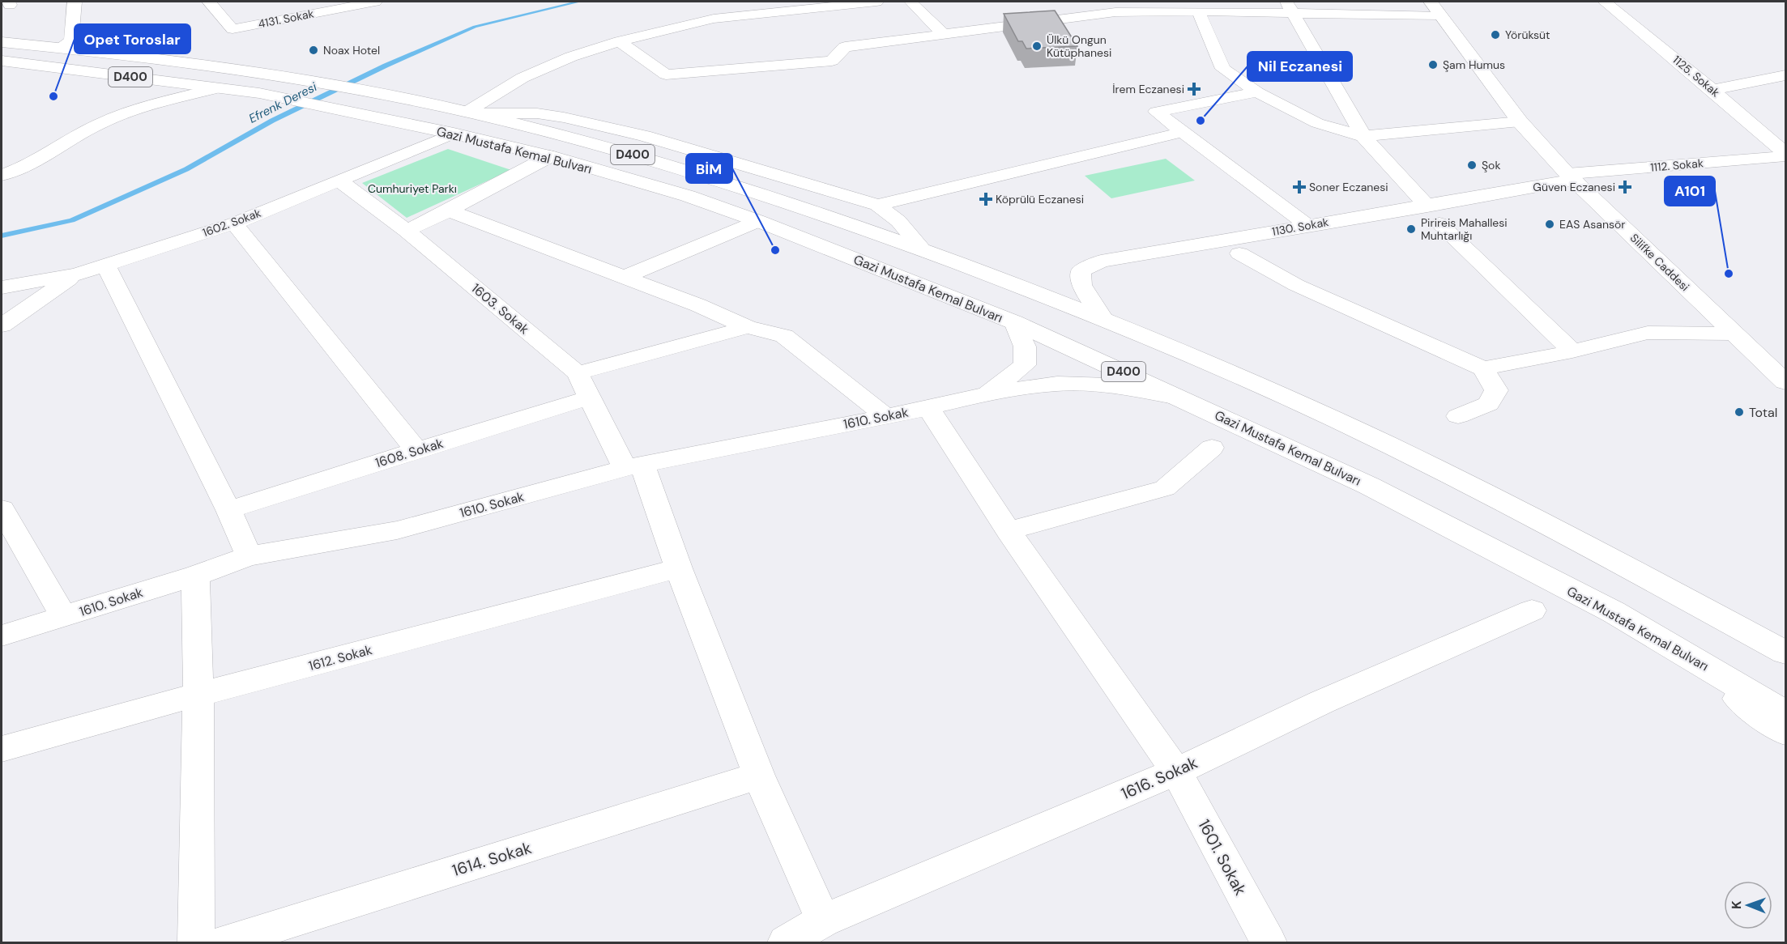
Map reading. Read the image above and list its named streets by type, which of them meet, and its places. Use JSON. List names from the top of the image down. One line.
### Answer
{"streets":{"main road":["D400","Gazi Mustafa Kemal Bulvarı","Silifke Caddesi"],"street":["4131. Sokak","1125. Sokak","1112. Sokak","1602. Sokak","1130. Sokak","1603. Sokak","1610. Sokak","1608. Sokak","1612. Sokak","1616. Sokak","1601. Sokak","1614. Sokak"]},"crossings":[["1125. Sokak","1112. Sokak"],["Gazi Mustafa Kemal Bulvarı","1602. Sokak"],["Gazi Mustafa Kemal Bulvarı","1130. Sokak"],["Gazi Mustafa Kemal Bulvarı","1610. Sokak"],["1112. Sokak","1130. Sokak"],["1112. Sokak","Silifke Caddesi"],["1602. Sokak","1603. Sokak"],["1130. Sokak","Silifke Caddesi"],["1603. Sokak","1610. Sokak"],["1603. Sokak","1608. Sokak"],["1603. Sokak","1612. Sokak"],["1603. Sokak","1616. Sokak"],["1603. Sokak","1614. Sokak"],["1610. Sokak","1601. Sokak"],["1616. Sokak","1601. Sokak"]],"water":["Efrenk Deresi"],"parks":["Cumhuriyet Parkı"],"places":{"other":["Yörüksüt","Ülkü Ongun Kütüphanesi","Noax Hotel","Şam Humus","Opet Toroslar","Nil Eczanesi","Şok","EAS Asansör","Pirireis Mahallesi Muhtarlığı","BİM","A101","Total"],"health":["İrem Eczanesi","Soner Eczanesi","Güven Eczanesi","Köprülü Eczanesi"]},"north":"left"}
